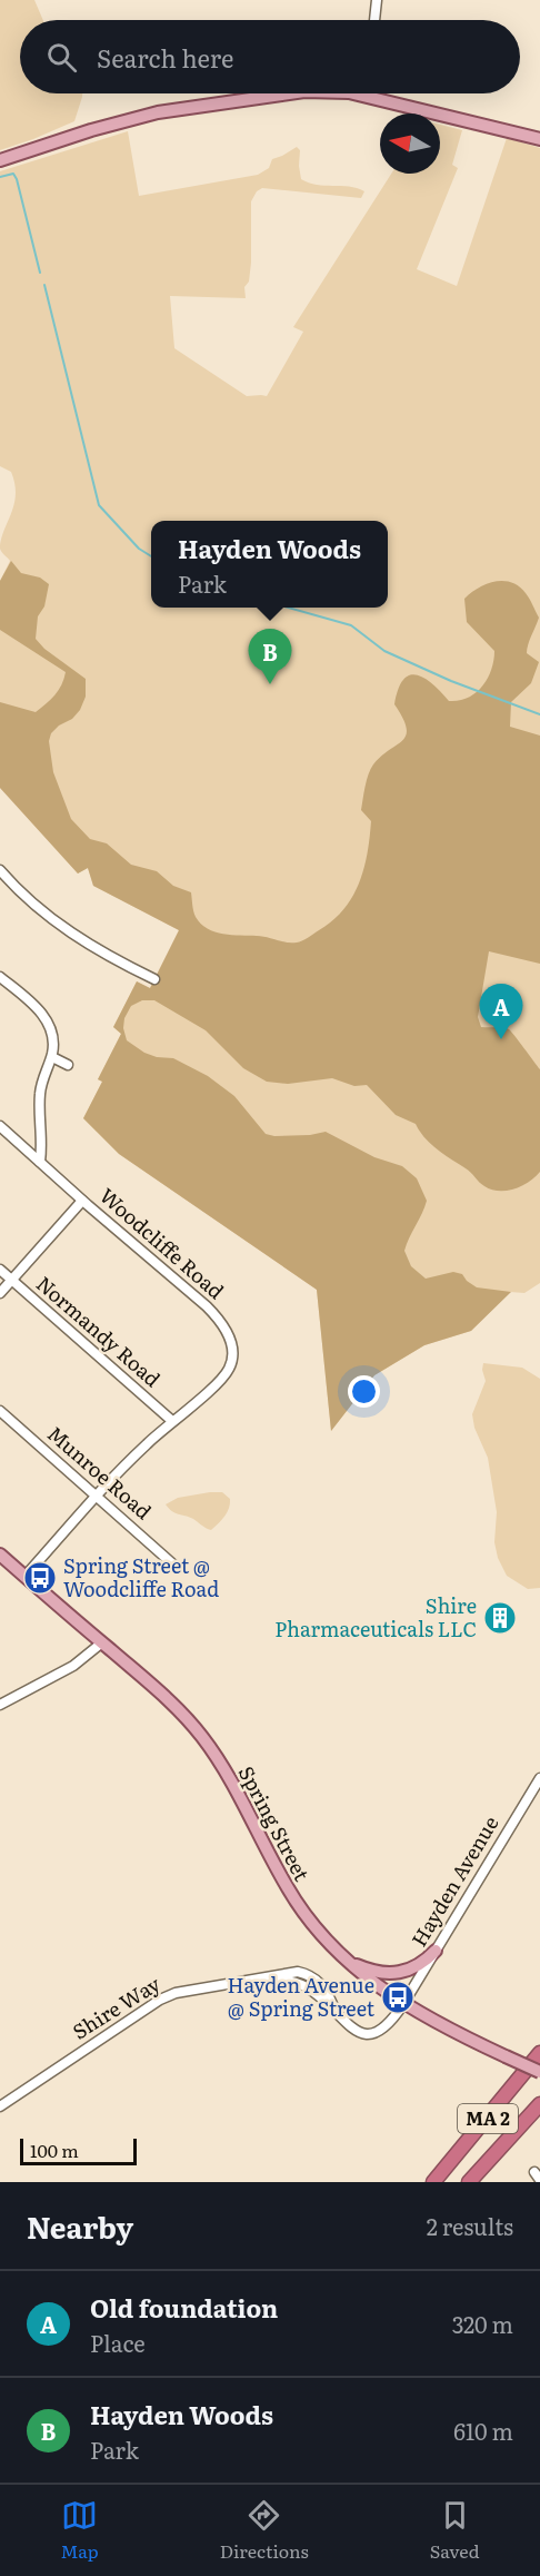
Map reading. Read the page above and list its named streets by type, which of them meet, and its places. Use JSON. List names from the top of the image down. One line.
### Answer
{"streets":{"highway":["MA 2"],"main road":["Spring Street"],"street":["Woodcliffe Road","Normandy Road","Munroe Road","Hayden Avenue","Shire Way"]},"crossings":[["Woodcliffe Road","Normandy Road"],["Woodcliffe Road","Munroe Road"],["Woodcliffe Road","Spring Street"],["Spring Street","Hayden Avenue"],["Spring Street","Shire Way"],["Hayden Avenue","Shire Way"]],"places":{"bus stop":["Spring Street @ Woodcliffe Road","Hayden Avenue @ Spring Street"],"building":["Shire Pharmaceuticals LLC"]},"scale_bar":"100 m","north":"left","page":{"search":"Search here","popup":["Hayden Woods","Park"],"pins":["B","A"],"scale":"100 m","heading":["Nearby","2 results"],"list":[{"mark":"A","name":"Old foundation","note":"Place","value":"320 m"},{"mark":"B","name":"Hayden Woods","note":"Park","value":"610 m"}],"nav":["Map","Directions","Saved"]}}
